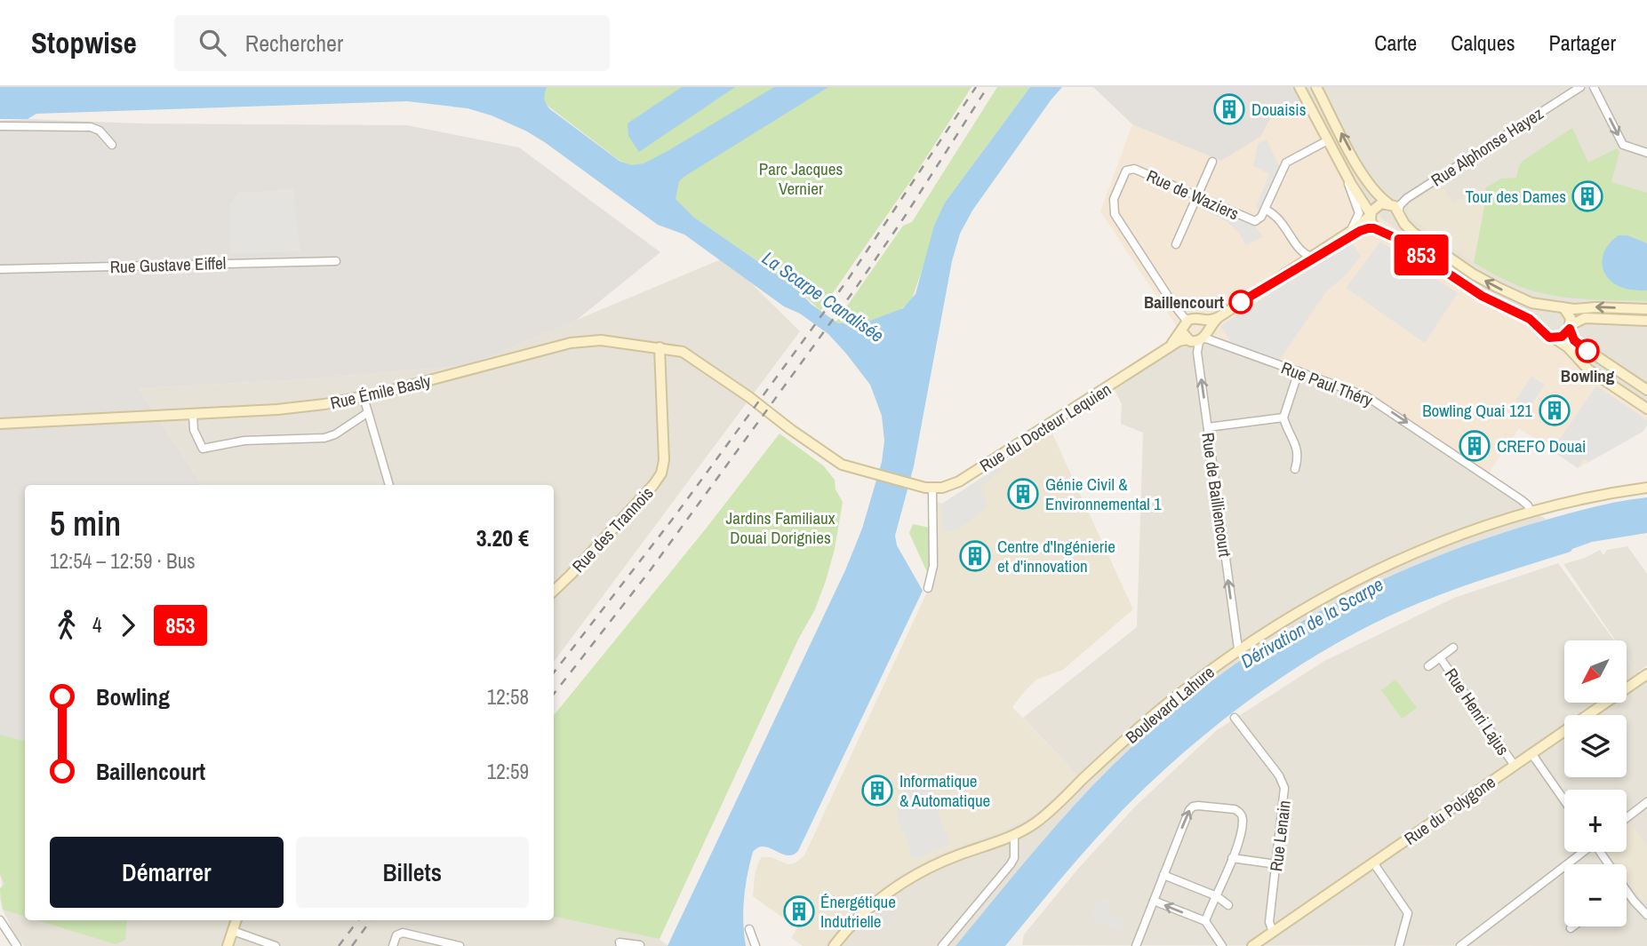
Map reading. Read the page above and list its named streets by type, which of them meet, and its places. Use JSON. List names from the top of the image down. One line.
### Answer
{"streets":{"street":["Rue Alphonse Hayez","Rue de Waziers","Rue Gustave Eiffel","Rue Paul Théry","Rue Émile Basly","Rue du Docteur Lequien","Rue de Bailliencourt","Rue des Trannois","Boulevard Lahure","Rue Henri Lajus","Rue du Polygone","Rue Lenain"]},"crossings":[["Rue de Waziers","Rue du Docteur Lequien"],["Rue Paul Théry","Rue de Bailliencourt"],["Rue Paul Théry","Boulevard Lahure"],["Rue Émile Basly","Rue du Docteur Lequien"],["Rue Émile Basly","Rue des Trannois"],["Rue de Bailliencourt","Boulevard Lahure"],["Rue Henri Lajus","Rue du Polygone"],["Rue du Polygone","Rue Lenain"]],"one_way":["Rue Paul Théry","Rue de Bailliencourt"],"water":["La Scarpe Canalisée","Dérivation de la Scarpe"],"parks":["Parc Jacques Vernier","Jardins Familiaux Douai Dorignies"],"places":{"building":["Douaisis","Tour des Dames","Bowling Quai 121","CREFO Douai","Génie Civil & Environnemental 1","Centre d'Ingénierie et d'innovation","Informatique & Automatique","Énergétique Indutrielle"],"other":["Baillencourt","Bowling"]},"lines":["bus line 853"],"north":"bottom left","page":{"header":"Stopwise","search":"Rechercher","nav":["Carte","Calques","Partager"],"on_map":"853","heading":["5 min","12:54 – 12:59 · Bus","3.20 €"],"legs":["4","853"],"map_buttons":["+","−"],"list":[{"name":"Bowling","value":"12:58"},{"name":"Baillencourt","value":"12:59"}],"buttons":["Démarrer","Billets"]}}
